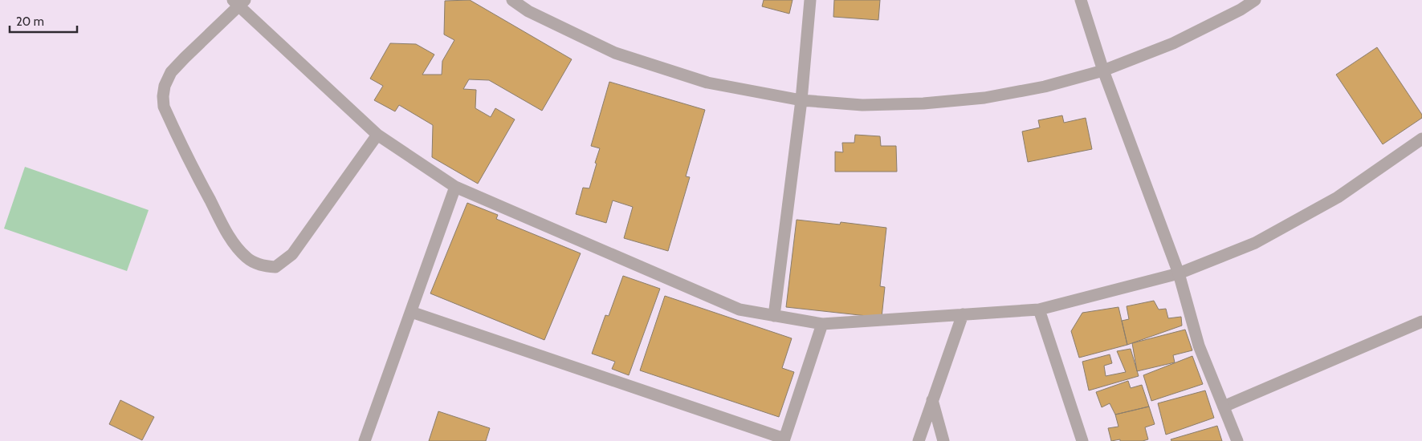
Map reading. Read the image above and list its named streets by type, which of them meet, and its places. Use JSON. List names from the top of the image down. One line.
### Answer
{"scale_bar":"20 m"}
